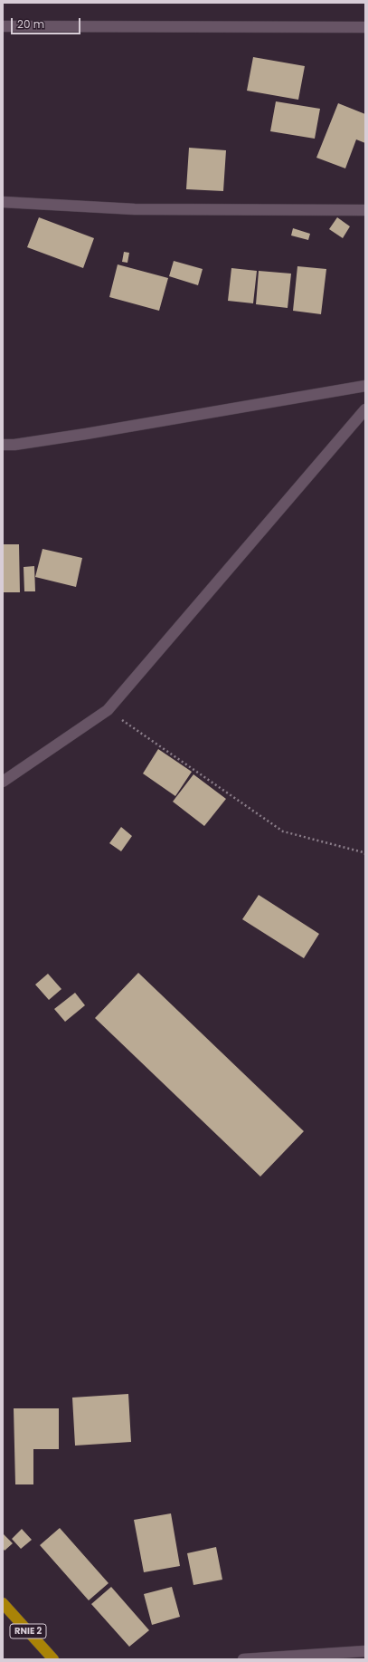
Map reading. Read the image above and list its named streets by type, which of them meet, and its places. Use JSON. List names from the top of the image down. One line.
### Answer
{"streets":{"highway":["RNIE 2"]},"scale_bar":"20 m"}
